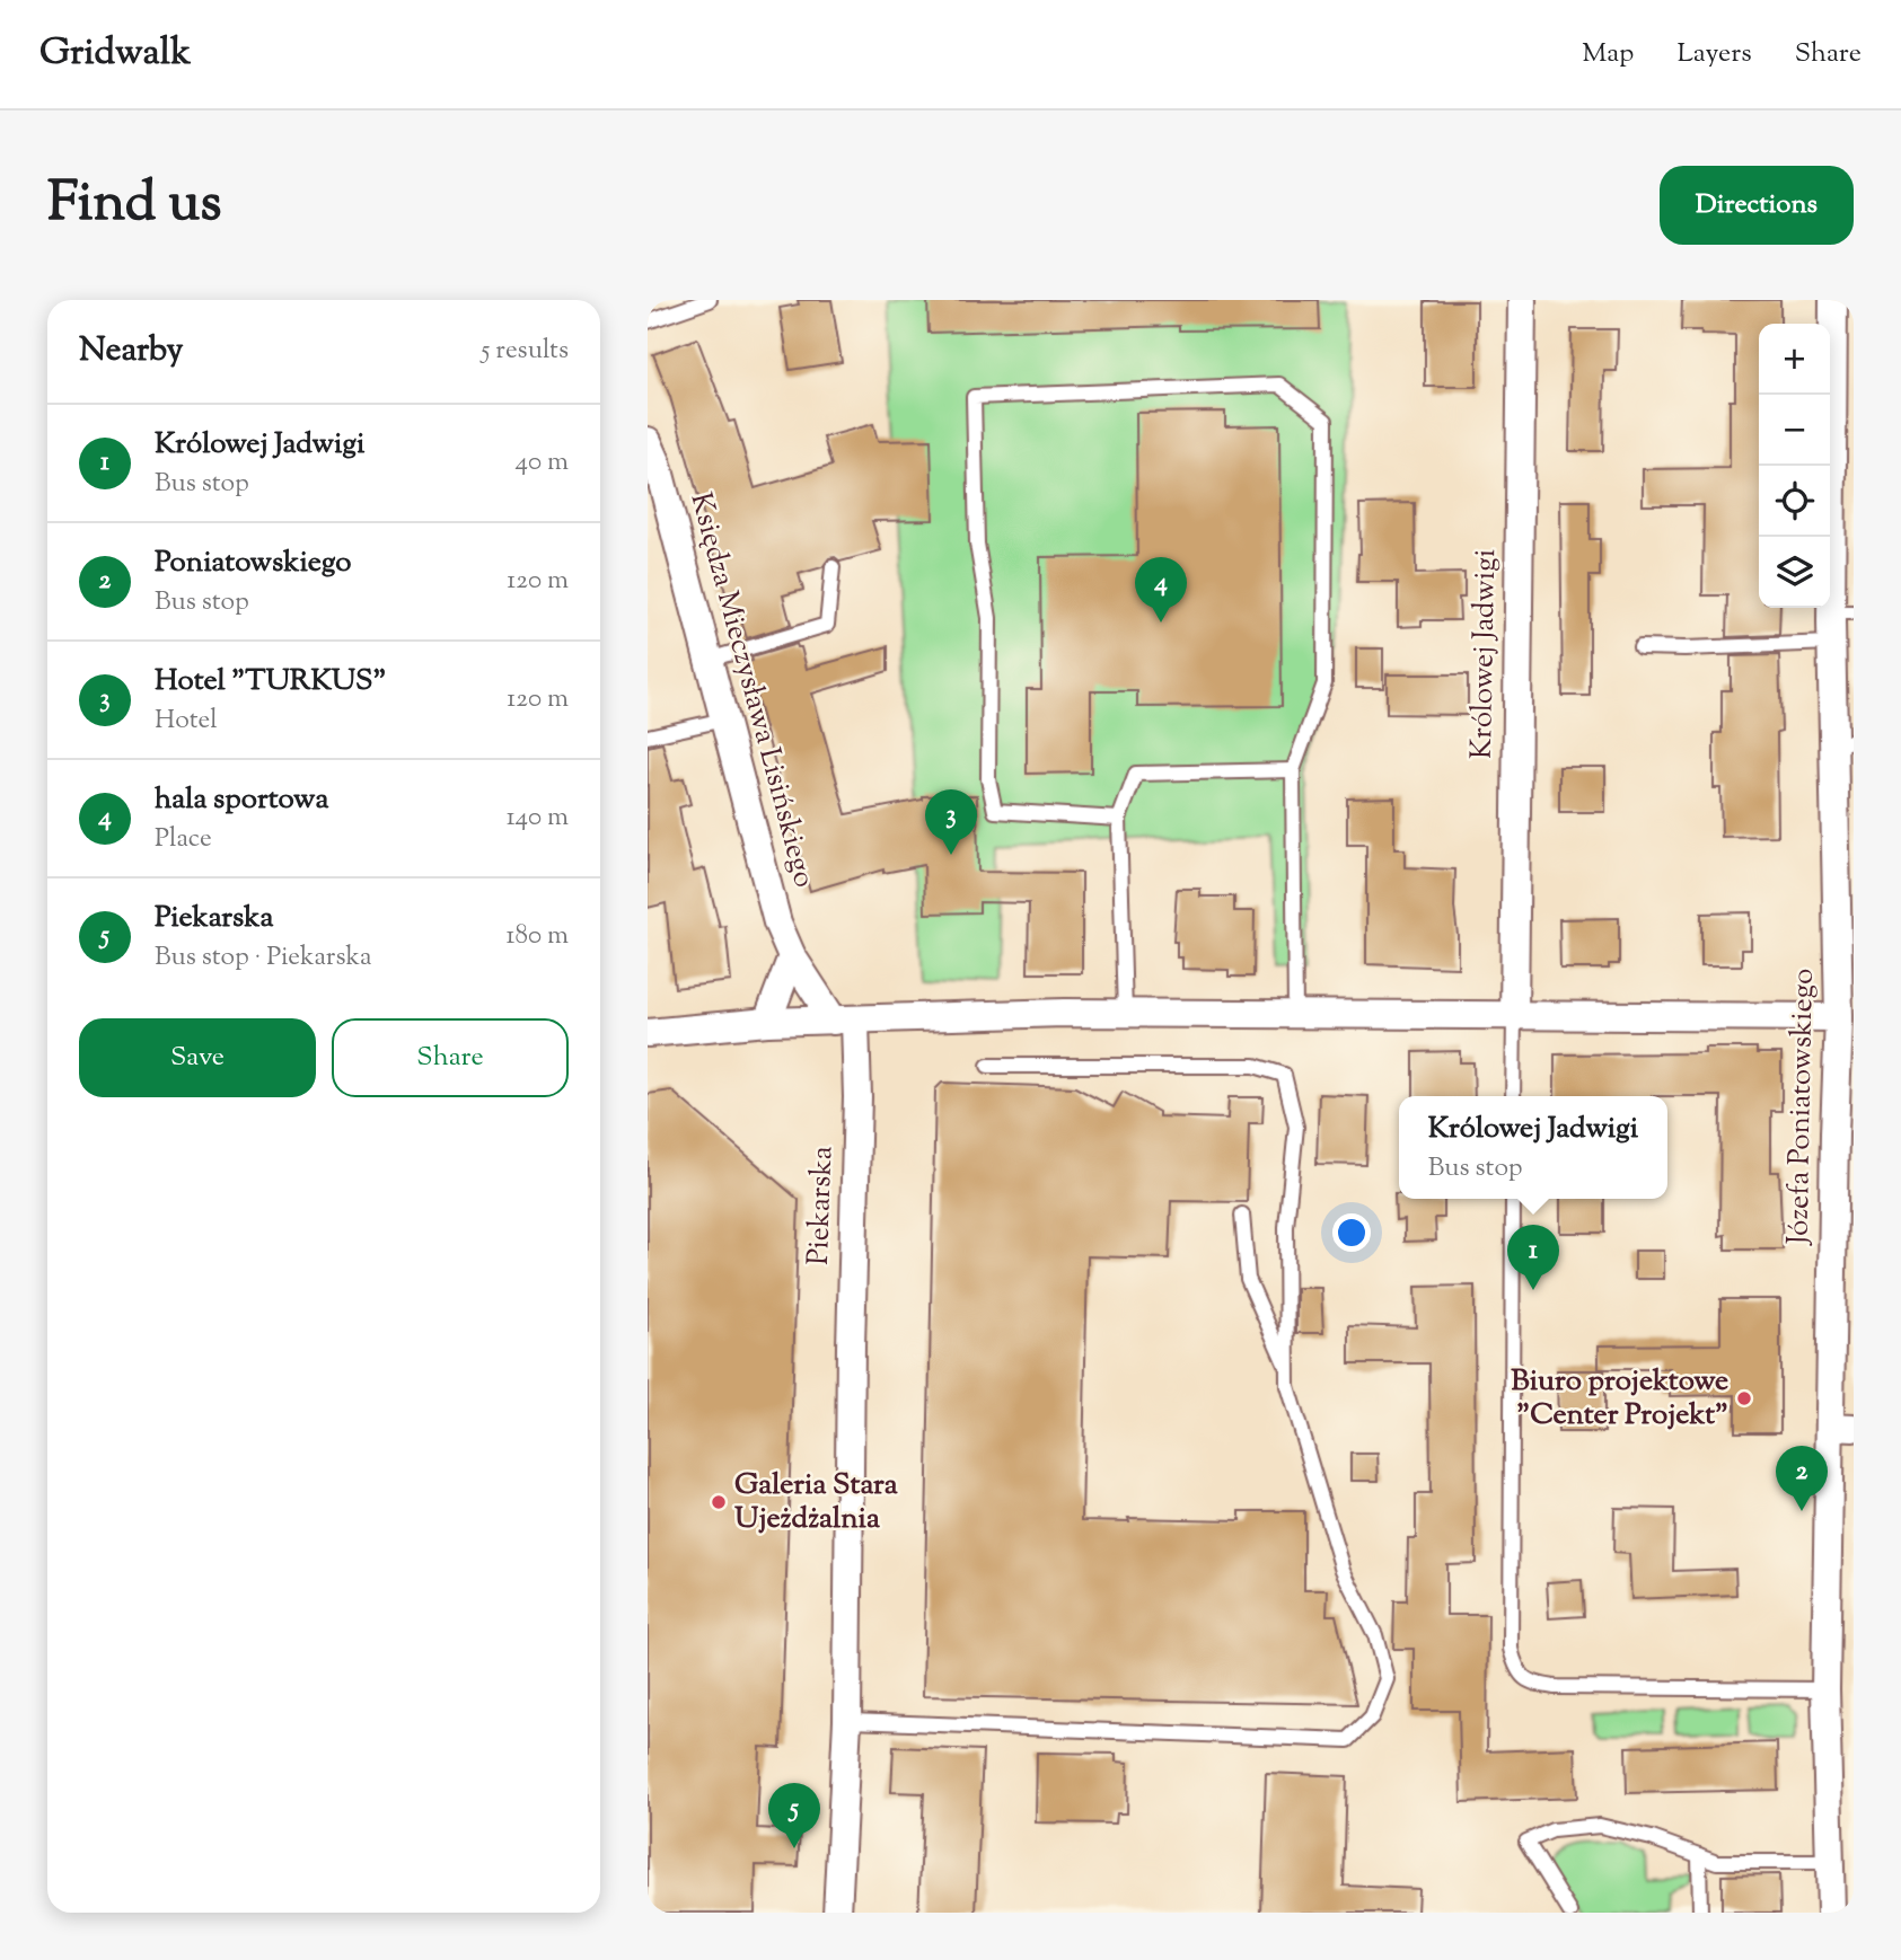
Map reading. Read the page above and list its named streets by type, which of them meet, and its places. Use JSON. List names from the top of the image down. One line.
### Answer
{"streets":{"street":["Królowej Jadwigi","Księdza Mieczysława Lisińskiego","Józefa Poniatowskiego","Piekarska"]},"crossings":[["Księdza Mieczysława Lisińskiego","Piekarska"]],"places":["Biuro projektowe \"Center Projekt\"","Galeria Stara Ujeżdżalnia"],"page":{"header":"Gridwalk","nav":["Map","Layers","Share"],"title":"Find us","buttons":["Directions",["Save","Share"]],"heading":["Nearby","5 results"],"map_buttons":["+","−"],"list":[{"mark":"1","name":"Królowej Jadwigi","note":"Bus stop","value":"40 m"},{"mark":"2","name":"Poniatowskiego","note":"Bus stop","value":"120 m"},{"mark":"3","name":"Hotel \"TURKUS\"","note":"Hotel","value":"120 m"},{"mark":"4","name":"hala sportowa","note":"Place","value":"140 m"},{"mark":"5","name":"Piekarska","note":"Bus stop · Piekarska","value":"180 m"}],"pins":["4","3","1","2","5"],"popup":["Królowej Jadwigi","Bus stop"]}}
